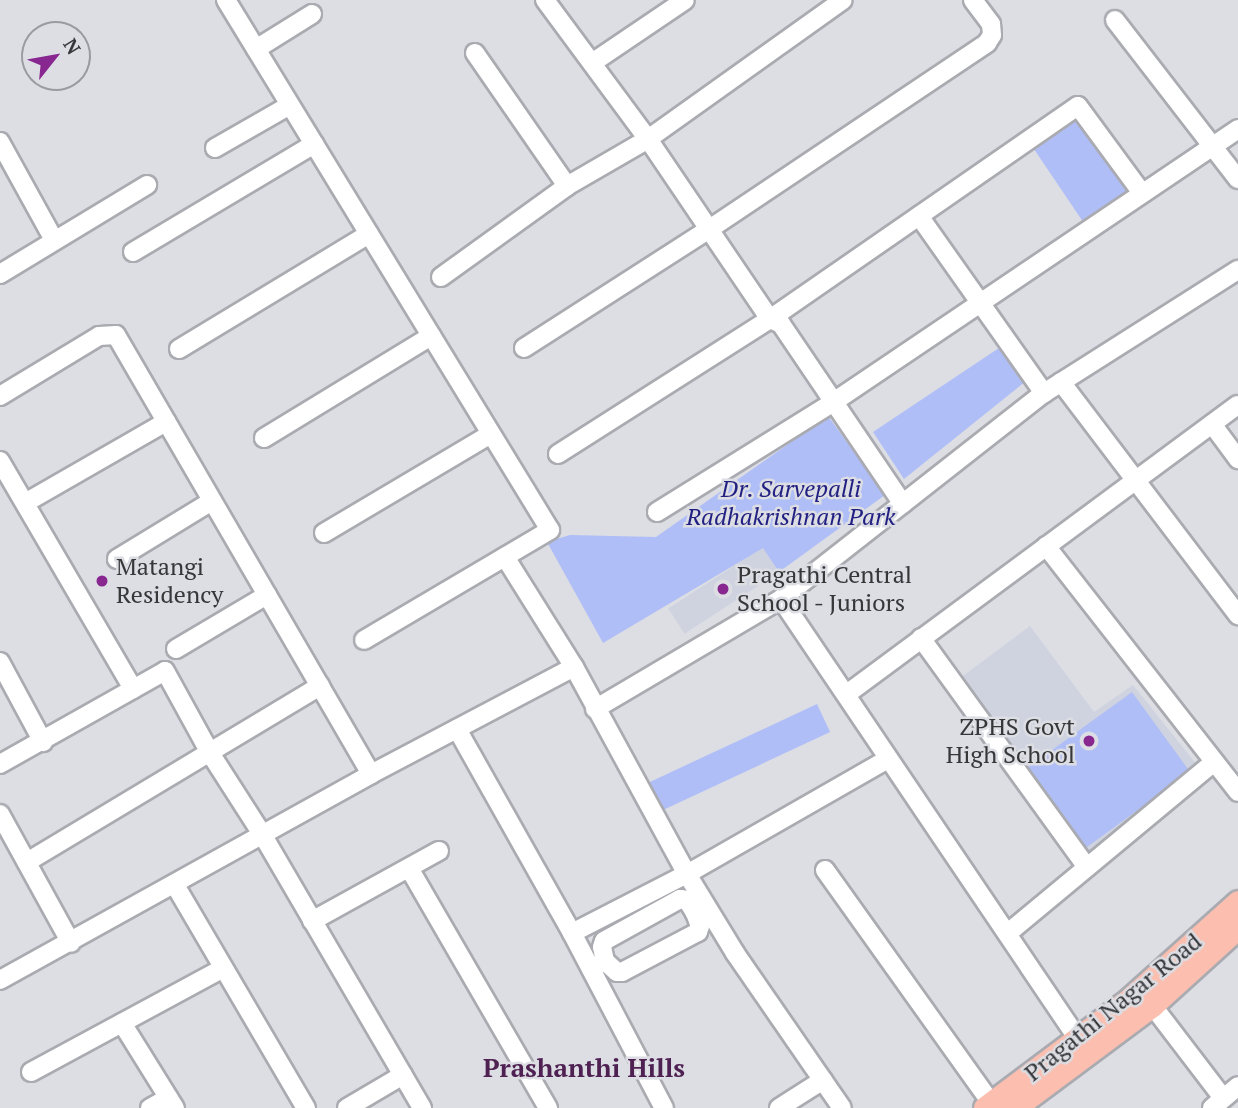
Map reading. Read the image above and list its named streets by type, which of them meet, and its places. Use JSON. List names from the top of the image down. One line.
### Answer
{"streets":{"main road":["Pragathi Nagar Road"]},"districts":["Prashanthi Hills"],"parks":["Dr. Sarvepalli Radhakrishnan Park"],"places":["Matangi Residency","Pragathi Central School - Juniors","ZPHS Govt High School"],"north":"top right"}
